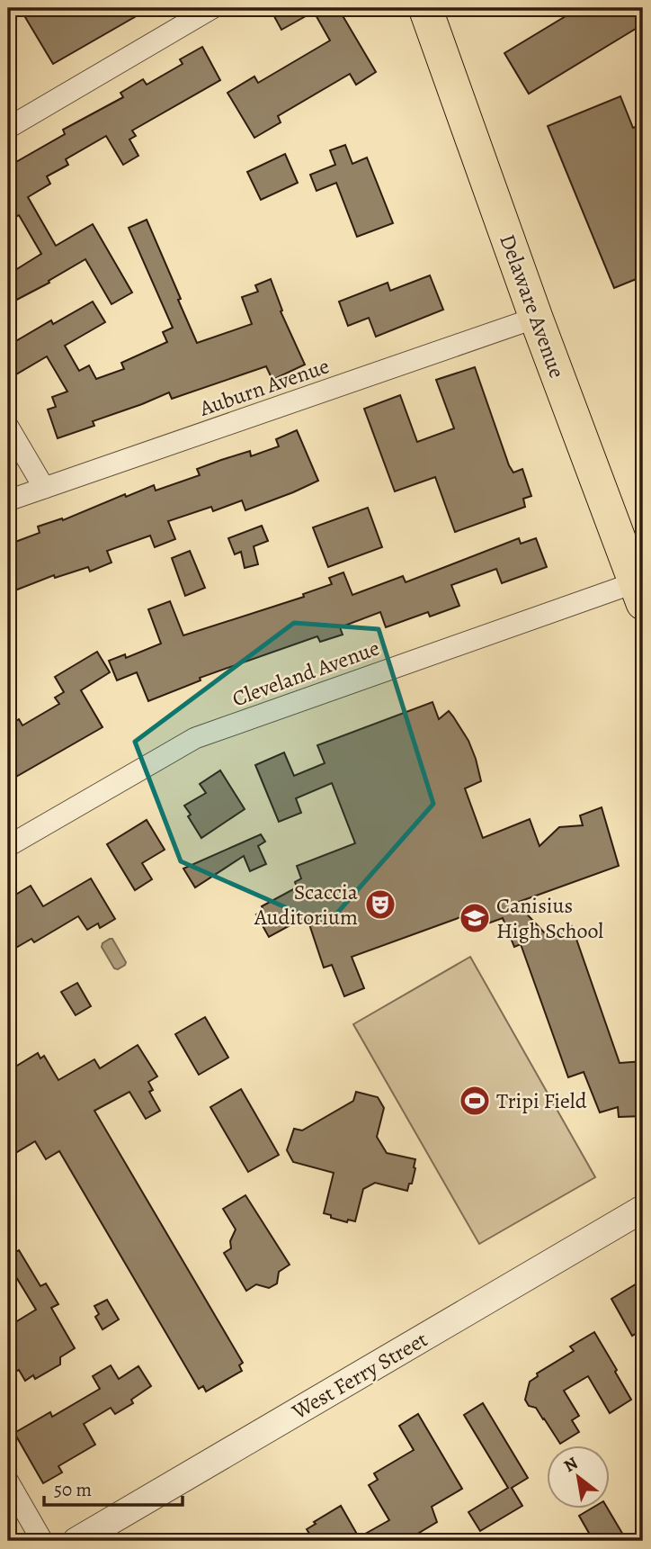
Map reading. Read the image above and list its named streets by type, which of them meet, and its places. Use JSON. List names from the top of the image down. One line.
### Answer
{"streets":{"main road":["Delaware Avenue"],"street":["Auburn Avenue","Cleveland Avenue","West Ferry Street"]},"crossings":[["Delaware Avenue","Auburn Avenue"],["Delaware Avenue","Cleveland Avenue"]],"places":{"theatre":["Scaccia Auditorium"],"school or university":["Canisius High School"],"sports":["Tripi Field"]},"scale_bar":"50 m","north":"top left"}
